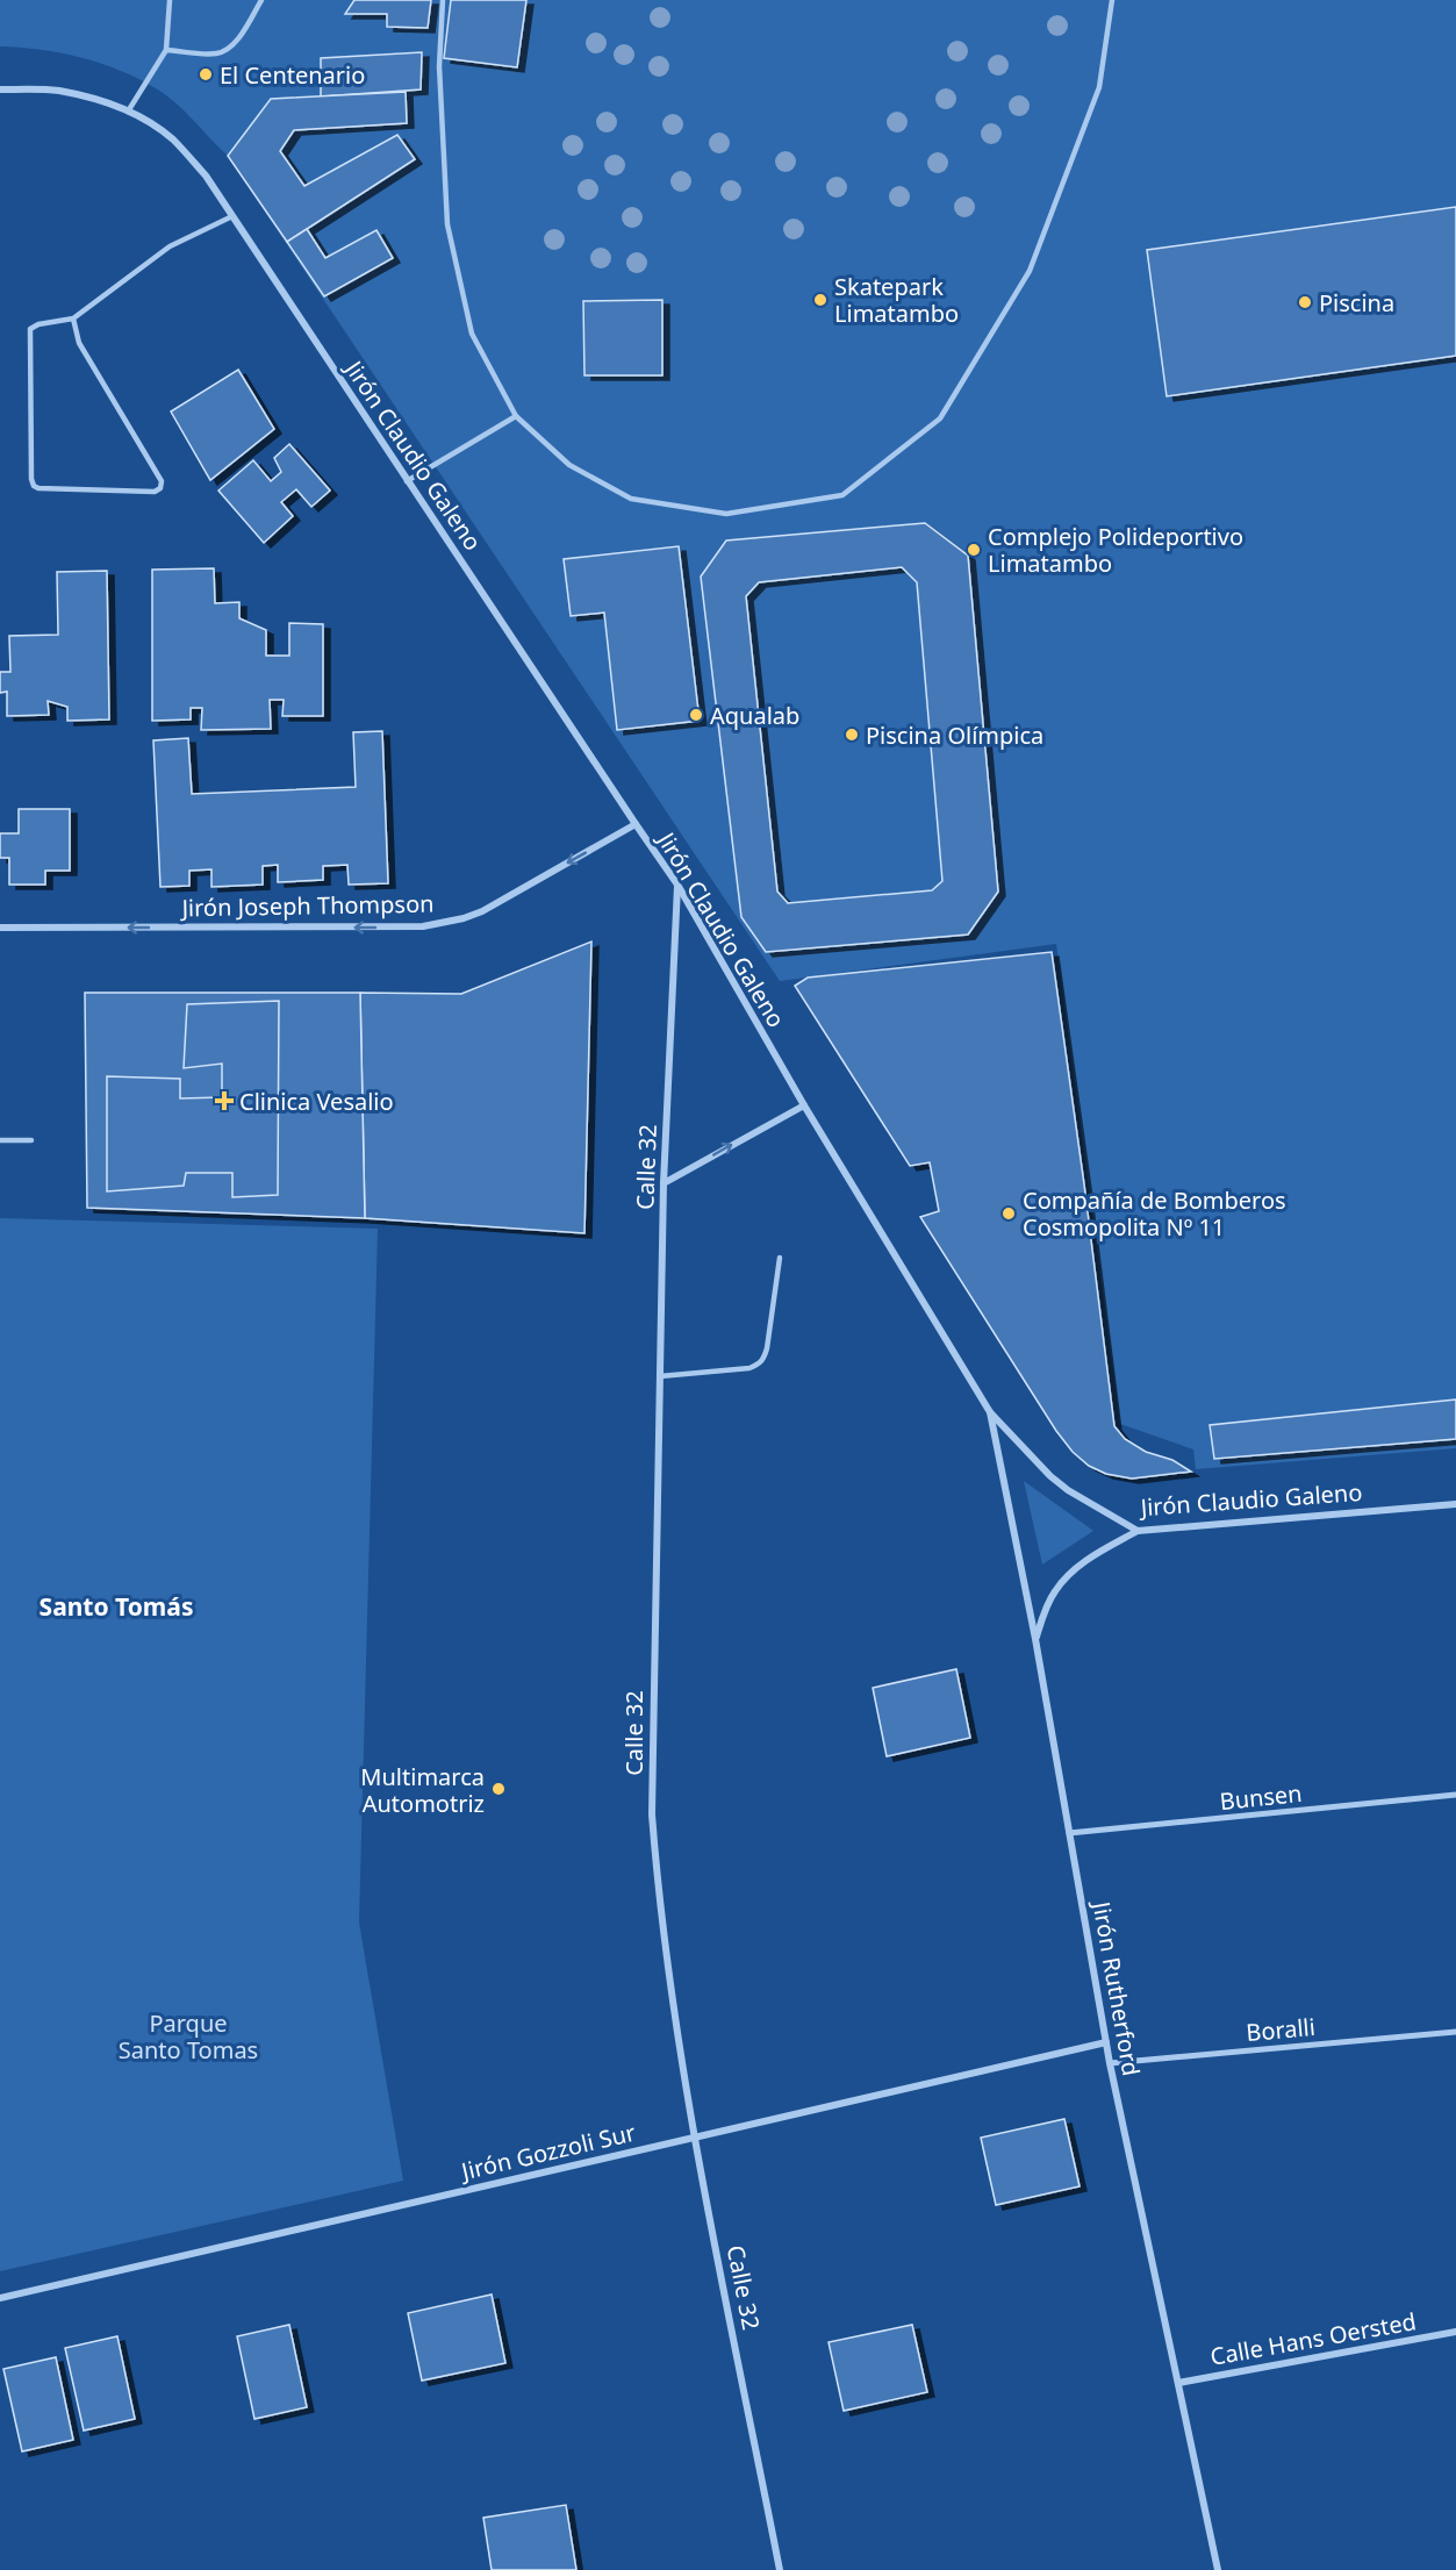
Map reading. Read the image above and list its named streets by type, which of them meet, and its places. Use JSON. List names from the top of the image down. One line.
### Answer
{"streets":{"street":["Jirón Claudio Galeno","Jirón Joseph Thompson","Calle 32","Bunsen","Jirón Rutherford","Boralli","Jirón Gozzoli Sur","Calle Hans Oersted"]},"crossings":[["Jirón Claudio Galeno","Jirón Joseph Thompson"],["Jirón Claudio Galeno","Calle 32"],["Jirón Claudio Galeno","Jirón Rutherford"],["Calle 32","Jirón Gozzoli Sur"],["Bunsen","Jirón Rutherford"],["Jirón Rutherford","Boralli"],["Jirón Rutherford","Jirón Gozzoli Sur"],["Jirón Rutherford","Calle Hans Oersted"]],"one_way":["Jirón Joseph Thompson"],"districts":["Santo Tomás"],"parks":["Parque Santo Tomas"],"places":{"other":["El Centenario","Skatepark Limatambo","Piscina","Complejo Polideportivo Limatambo","Aqualab","Piscina Olímpica","Compañía de Bomberos Cosmopolita Nº 11","Multimarca Automotriz"],"health":["Clinica Vesalio"]}}
